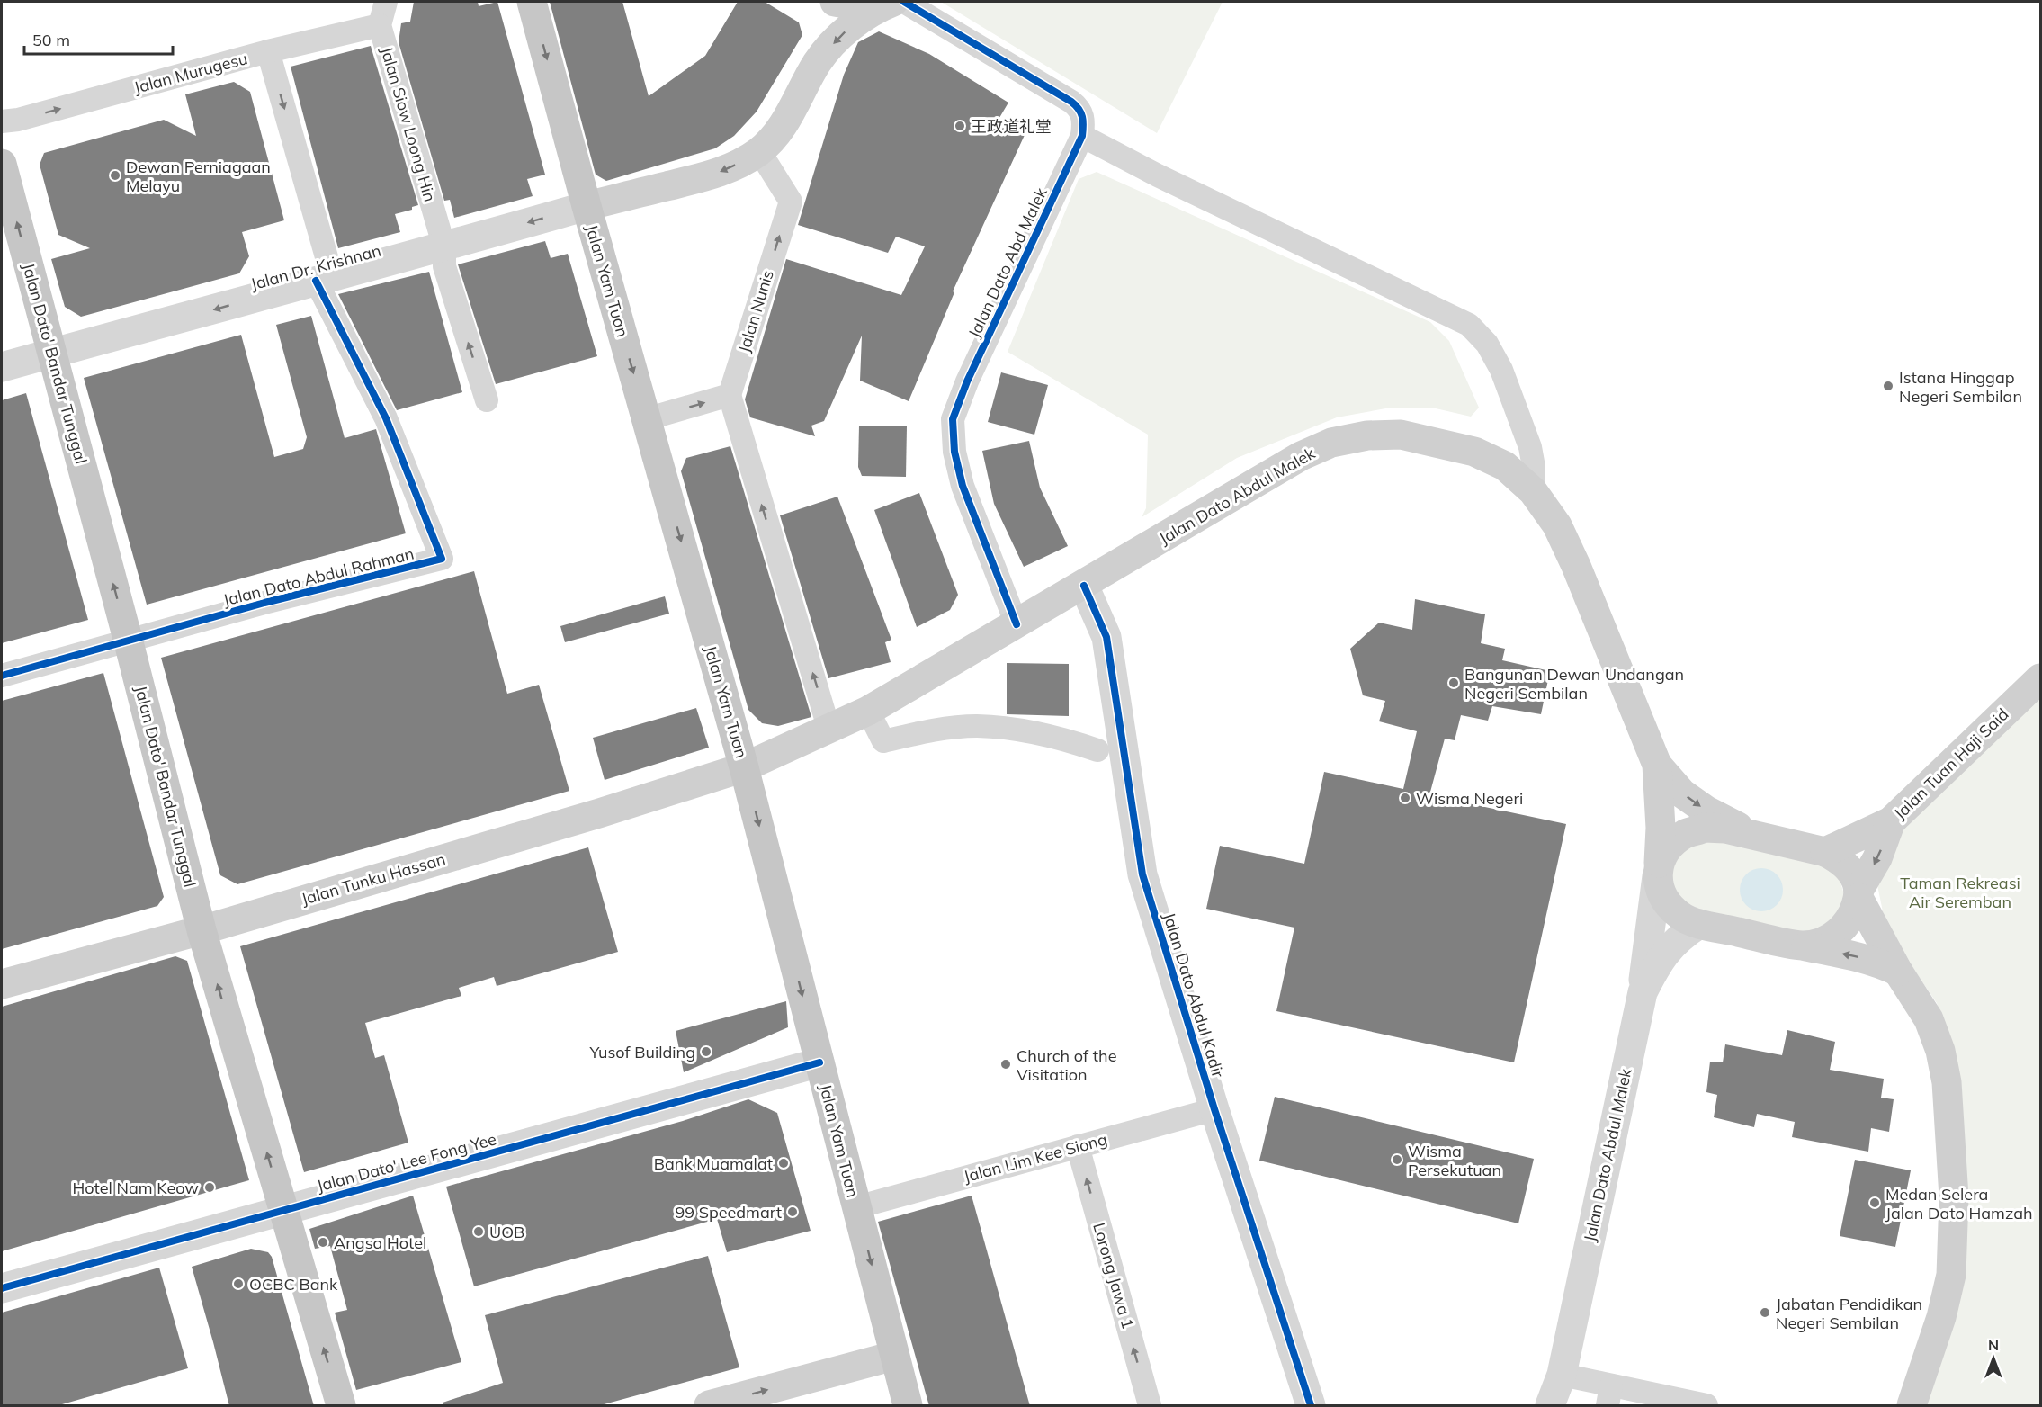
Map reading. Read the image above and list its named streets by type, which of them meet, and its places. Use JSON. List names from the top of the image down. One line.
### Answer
{"streets":{"highway":["Jalan Yam Tuan","Jalan Dato' Bandar Tunggal"],"main road":["Jalan Dato Abdul Malek","Jalan Tuan Haji Said","Jalan Tunku Hassan"],"street":["Jalan Murugesu","Jalan Siow Loong Hin","Jalan Dato Abd Malek","Jalan Dr. Krishnan","Jalan Nunis","Jalan Dato Abdul Rahman","Jalan Dato Abdul Kadir","Jalan Lim Kee Siong","Jalan Dato' Lee Fong Yee","Lorong Jawa 1"]},"crossings":[["Jalan Murugesu","Jalan Siow Loong Hin"],["Jalan Murugesu","Jalan Dr. Krishnan"],["Jalan Siow Loong Hin","Jalan Dr. Krishnan"],["Jalan Dato Abd Malek","Jalan Dato Abdul Malek"],["Jalan Dr. Krishnan","Jalan Yam Tuan"],["Jalan Dr. Krishnan","Jalan Dato' Bandar Tunggal"],["Jalan Dr. Krishnan","Jalan Dato Abdul Rahman"],["Jalan Yam Tuan","Jalan Dato Abdul Malek"],["Jalan Yam Tuan","Jalan Tunku Hassan"],["Jalan Yam Tuan","Jalan Lim Kee Siong"],["Jalan Yam Tuan","Jalan Dato' Lee Fong Yee"],["Jalan Dato' Bandar Tunggal","Jalan Dato Abdul Rahman"],["Jalan Dato' Bandar Tunggal","Jalan Tunku Hassan"],["Jalan Dato' Bandar Tunggal","Jalan Dato' Lee Fong Yee"],["Jalan Dato Abdul Malek","Jalan Tunku Hassan"],["Jalan Dato Abdul Malek","Jalan Dato Abdul Kadir"],["Jalan Dato Abdul Kadir","Jalan Lim Kee Siong"],["Jalan Lim Kee Siong","Lorong Jawa 1"]],"one_way":["Jalan Murugesu","Jalan Siow Loong Hin","Jalan Yam Tuan","Jalan Nunis","Jalan Dato' Bandar Tunggal","Lorong Jawa 1"],"parks":["Taman Rekreasi Air Seremban"],"places":["王政道礼堂","Dewan Perniagaan Melayu","Istana Hinggap Negeri Sembilan","Bangunan Dewan Undangan Negeri Sembilan","Wisma Negeri","Yusof Building","Church of the Visitation","Wisma Persekutuan","Bank Muamalat","Hotel Nam Keow","Medan Selera Jalan Dato Hamzah","99 Speedmart","UOB","Angsa Hotel","OCBC Bank","Jabatan Pendidikan Negeri Sembilan"],"scale_bar":"50 m","north":"top"}
